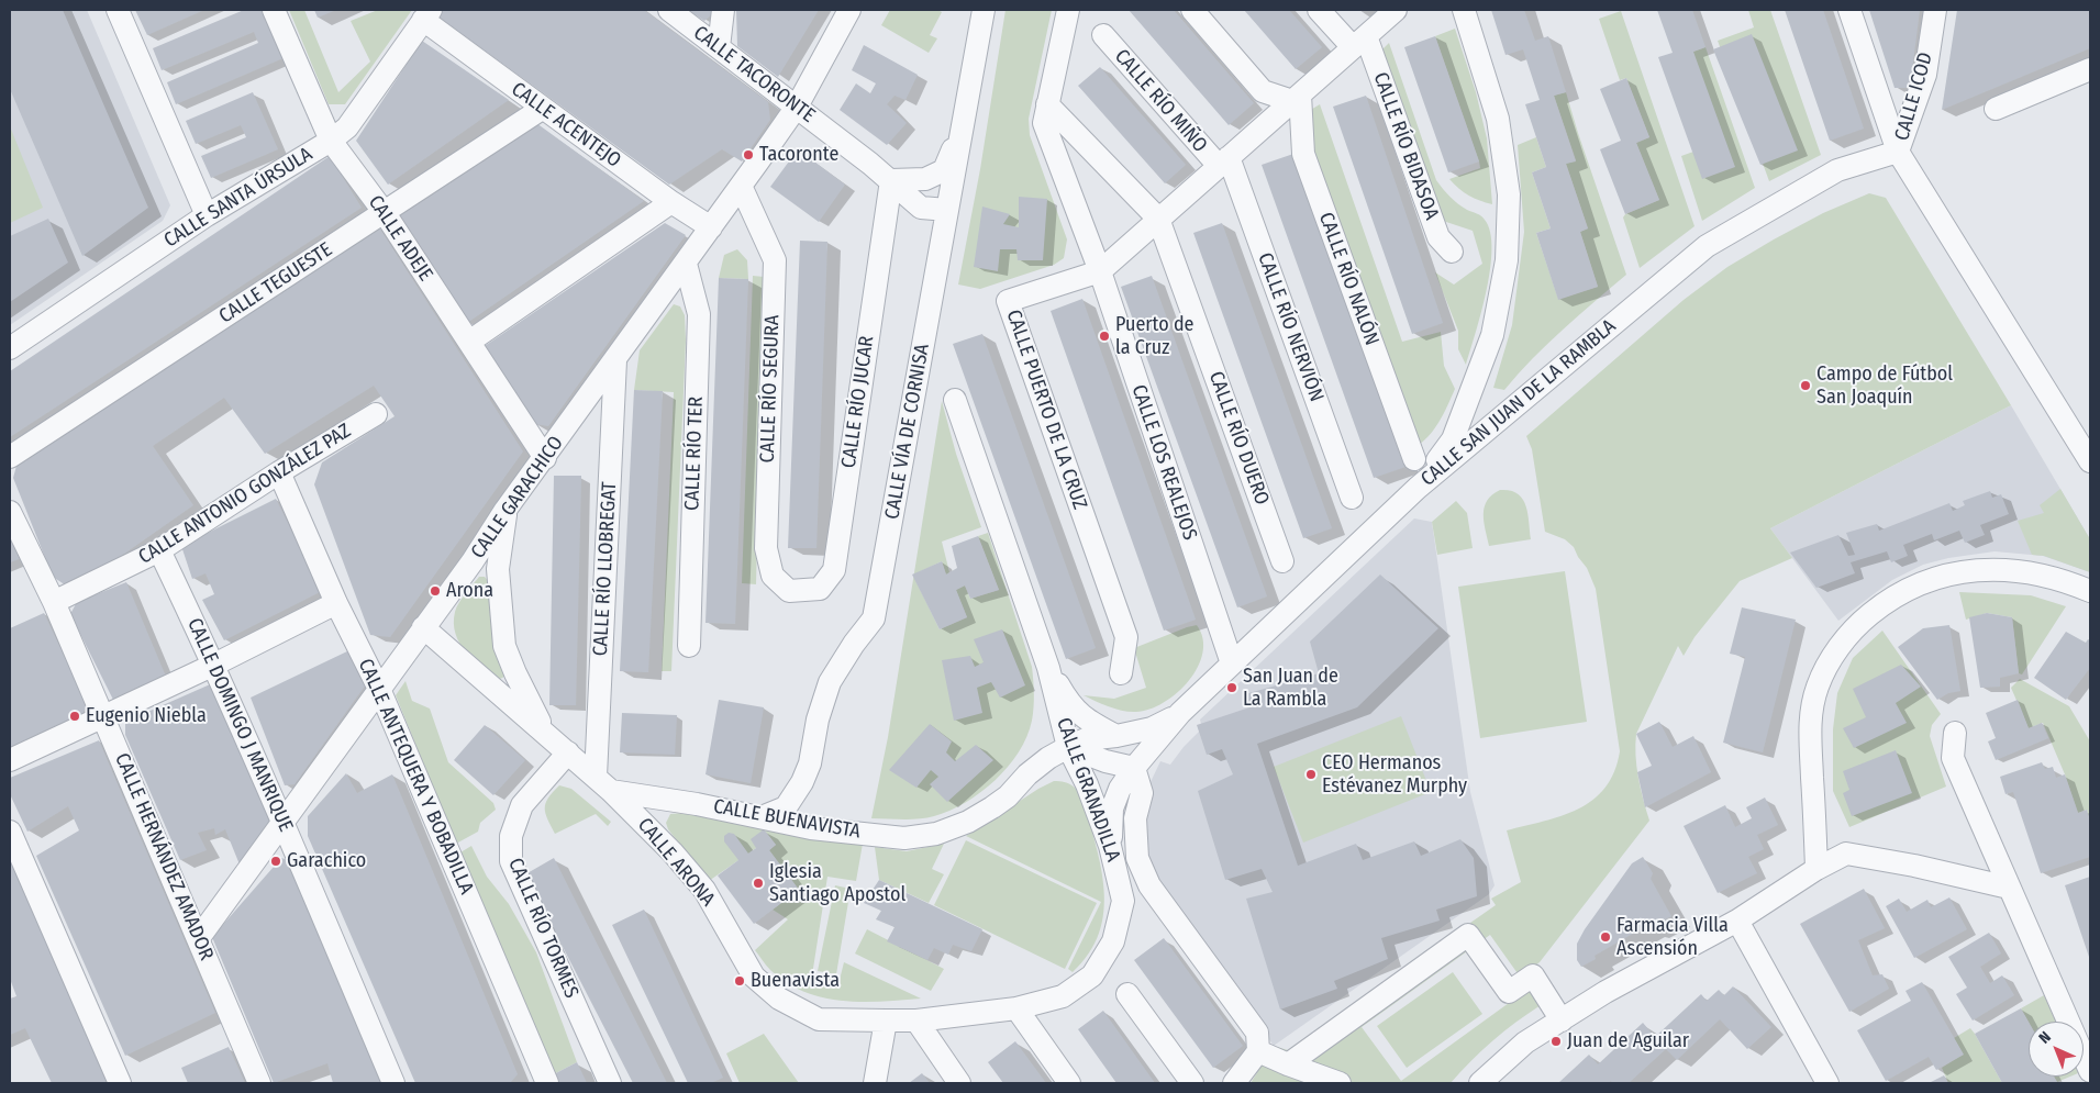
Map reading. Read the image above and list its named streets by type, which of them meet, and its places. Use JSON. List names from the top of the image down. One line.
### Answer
{"streets":{"street":["CALLE TACORONTE","CALLE ICOD","CALLE RÍO MIÑO","CALLE ACENTEJO","CALLE RÍO BIDASOA","CALLE SANTA ÚRSULA","CALLE ADEJE","CALLE RÍO NALÓN","CALLE TEGUESTE","CALLE RÍO NERVIÓN","CALLE RÍO SEGURA","CALLE RÍO JUCAR","CALLE SAN JUAN DE LA RAMBLA","CALLE PUERTO DE LA CRUZ","CALLE VÍA DE CORNISA","CALLE RÍO DUERO","CALLE RÍO TER","CALLE LOS REALEJOS","CALLE ANTONIO GONZÁLEZ PAZ","CALLE GARACHICO","CALLE RÍO LLOBREGAT","CALLE DOMINGO J MANRIQUE","CALLE ANTEQUERA Y BOBADILLA","CALLE GRANADILLA","CALLE BUENAVISTA","CALLE HERNÁNDEZ AMADOR","CALLE ARONA","CALLE RÍO TORMES"]},"crossings":[["CALLE TACORONTE","CALLE RÍO JUCAR"],["CALLE TACORONTE","CALLE VÍA DE CORNISA"],["CALLE TACORONTE","CALLE GARACHICO"],["CALLE ICOD","CALLE SAN JUAN DE LA RAMBLA"],["CALLE RÍO MIÑO","CALLE RÍO NERVIÓN"],["CALLE RÍO MIÑO","CALLE PUERTO DE LA CRUZ"],["CALLE ACENTEJO","CALLE SANTA ÚRSULA"],["CALLE ACENTEJO","CALLE TEGUESTE"],["CALLE ACENTEJO","CALLE GARACHICO"],["CALLE RÍO BIDASOA","CALLE PUERTO DE LA CRUZ"],["CALLE SANTA ÚRSULA","CALLE ADEJE"],["CALLE ADEJE","CALLE TEGUESTE"],["CALLE ADEJE","CALLE GARACHICO"],["CALLE RÍO NALÓN","CALLE PUERTO DE LA CRUZ"],["CALLE RÍO NERVIÓN","CALLE PUERTO DE LA CRUZ"],["CALLE RÍO SEGURA","CALLE RÍO JUCAR"],["CALLE RÍO SEGURA","CALLE GARACHICO"],["CALLE SAN JUAN DE LA RAMBLA","CALLE LOS REALEJOS"],["CALLE SAN JUAN DE LA RAMBLA","CALLE GRANADILLA"],["CALLE SAN JUAN DE LA RAMBLA","CALLE BUENAVISTA"],["CALLE PUERTO DE LA CRUZ","CALLE RÍO DUERO"],["CALLE PUERTO DE LA CRUZ","CALLE LOS REALEJOS"],["CALLE VÍA DE CORNISA","CALLE BUENAVISTA"],["CALLE RÍO DUERO","CALLE LOS REALEJOS"],["CALLE RÍO TER","CALLE GARACHICO"],["CALLE ANTONIO GONZÁLEZ PAZ","CALLE DOMINGO J MANRIQUE"],["CALLE ANTONIO GONZÁLEZ PAZ","CALLE ANTEQUERA Y BOBADILLA"],["CALLE ANTONIO GONZÁLEZ PAZ","CALLE HERNÁNDEZ AMADOR"],["CALLE GARACHICO","CALLE RÍO LLOBREGAT"],["CALLE GARACHICO","CALLE DOMINGO J MANRIQUE"],["CALLE GARACHICO","CALLE ANTEQUERA Y BOBADILLA"],["CALLE GARACHICO","CALLE HERNÁNDEZ AMADOR"],["CALLE GARACHICO","CALLE ARONA"],["CALLE RÍO LLOBREGAT","CALLE BUENAVISTA"],["CALLE RÍO LLOBREGAT","CALLE ARONA"],["CALLE GRANADILLA","CALLE BUENAVISTA"],["CALLE GRANADILLA","CALLE ARONA"],["CALLE BUENAVISTA","CALLE ARONA"],["CALLE ARONA","CALLE RÍO TORMES"]],"places":["Tacoronte","Puerto de la Cruz","Campo de Fútbol San Joaquín","Arona","San Juan de La Rambla","Eugenio Niebla","CEO Hermanos Estévanez Murphy","Garachico","Iglesia Santiago Apostol","Farmacia Villa Ascensión","Buenavista","Juan de Aguilar"],"north":"top left"}
